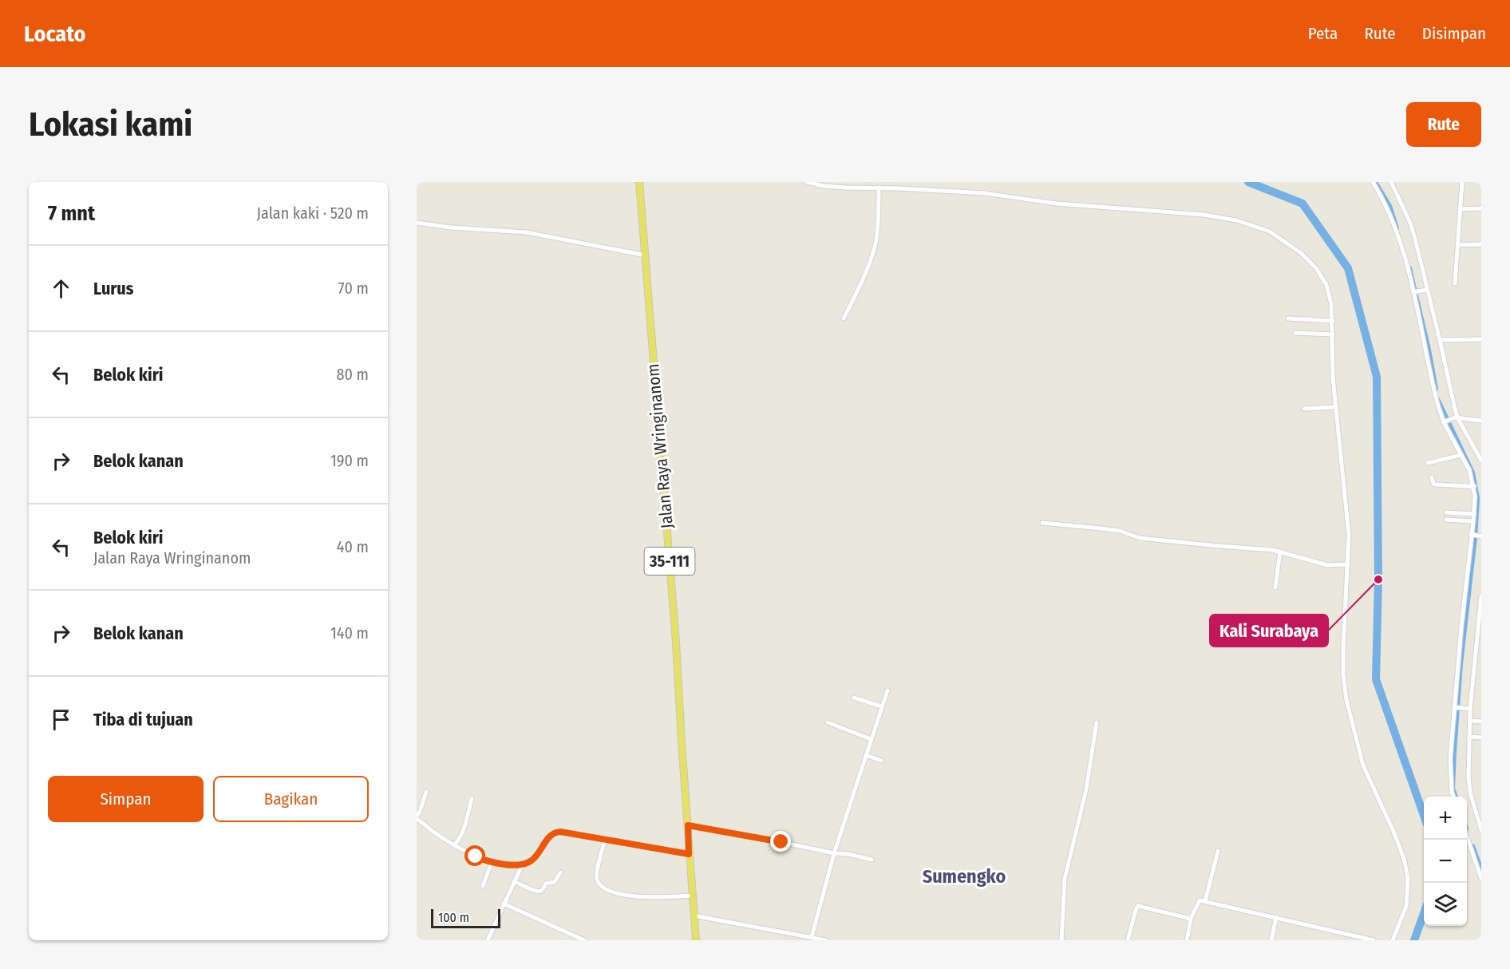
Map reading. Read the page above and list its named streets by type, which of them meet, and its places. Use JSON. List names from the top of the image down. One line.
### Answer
{"streets":{"main road":["Jalan Raya Wringinanom","35-111"]},"districts":["Sumengko"],"places":["Kali Surabaya"],"scale_bar":"100 m","page":{"header":"Locato","nav":["Peta","Rute","Disimpan"],"buttons":["Rute",["Simpan","Bagikan"]],"title":"Lokasi kami","heading":["7 mnt","Jalan kaki · 520 m"],"list":[["Lurus","70 m"],["Belok kiri","80 m"],["Belok kanan","190 m"],["Belok kiri","Jalan Raya Wringinanom","40 m"],["Belok kanan","140 m"],"Tiba di tujuan"],"map_buttons":["+","−"],"scale":"100 m"}}
